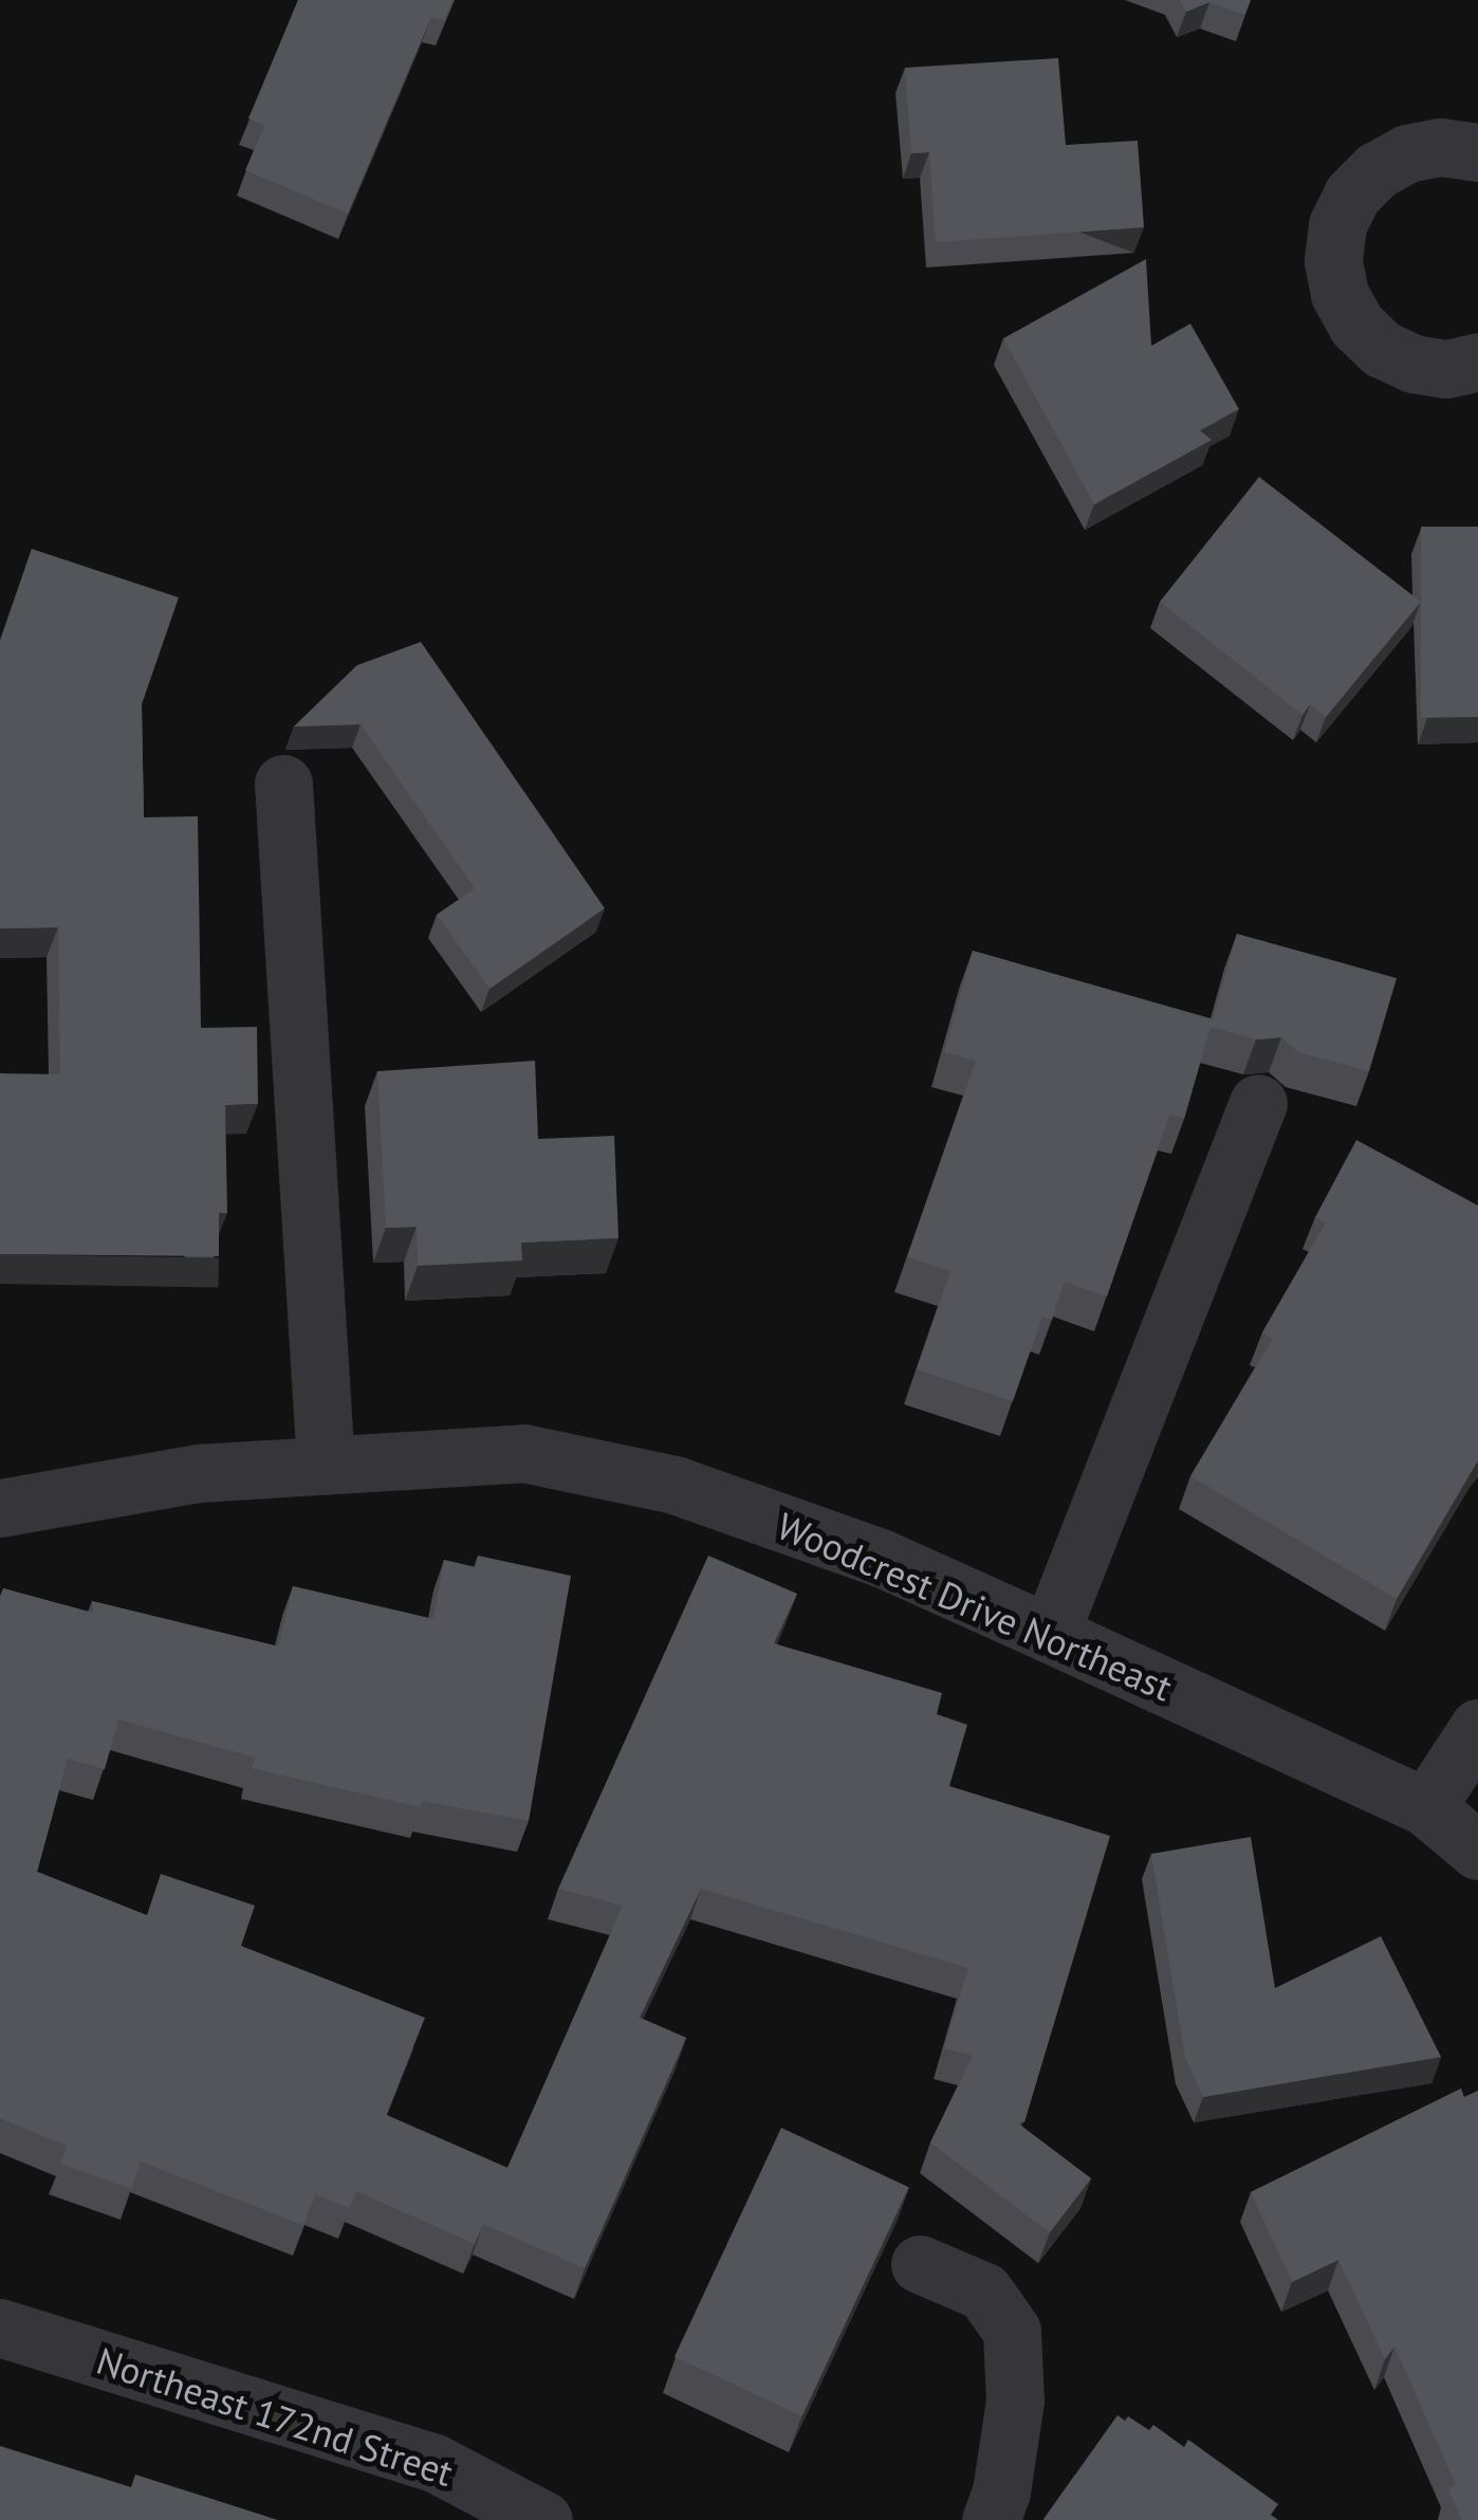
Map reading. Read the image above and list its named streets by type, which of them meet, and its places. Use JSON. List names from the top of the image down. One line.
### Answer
{"streets":{"street":["Woodcrest Drive Northeast","Northeast 172nd Street"]}}
